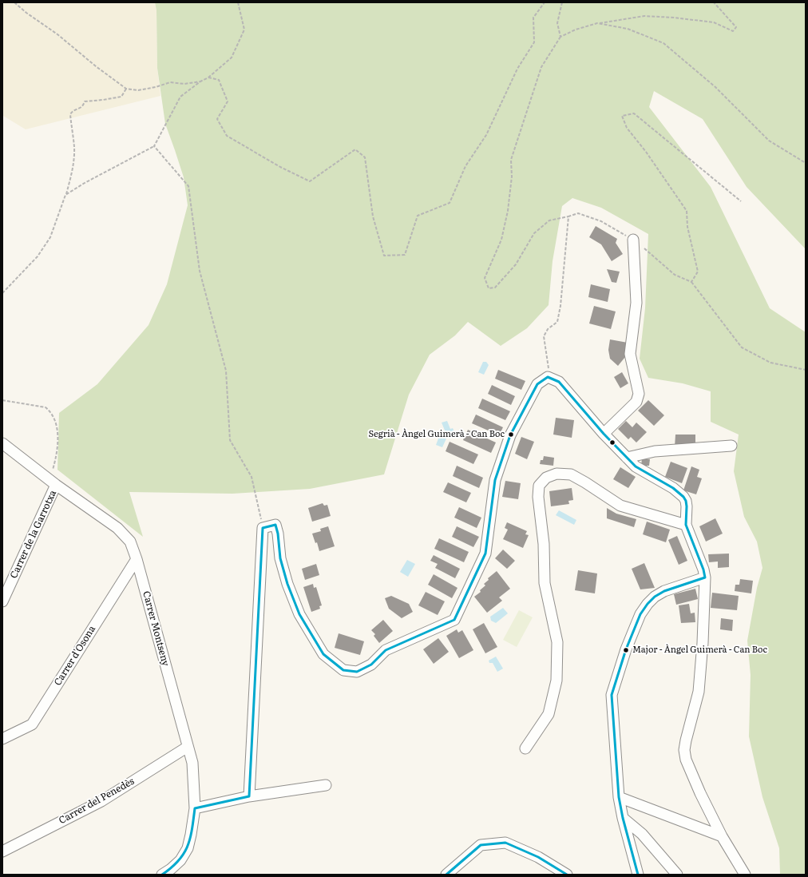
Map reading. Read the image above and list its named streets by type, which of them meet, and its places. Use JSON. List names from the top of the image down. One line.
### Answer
{"streets":{"street":["Carrer de la Garrotxa","Carrer Montseny","Carrer d'Osona","Carrer del Penedès"]},"crossings":[["Carrer de la Garrotxa","Carrer Montseny"],["Carrer Montseny","Carrer d'Osona"],["Carrer Montseny","Carrer del Penedès"]],"places":["Segrià - Àngel Guimerà - Can Boc","Major - Àngel Guimerà - Can Boc"]}
